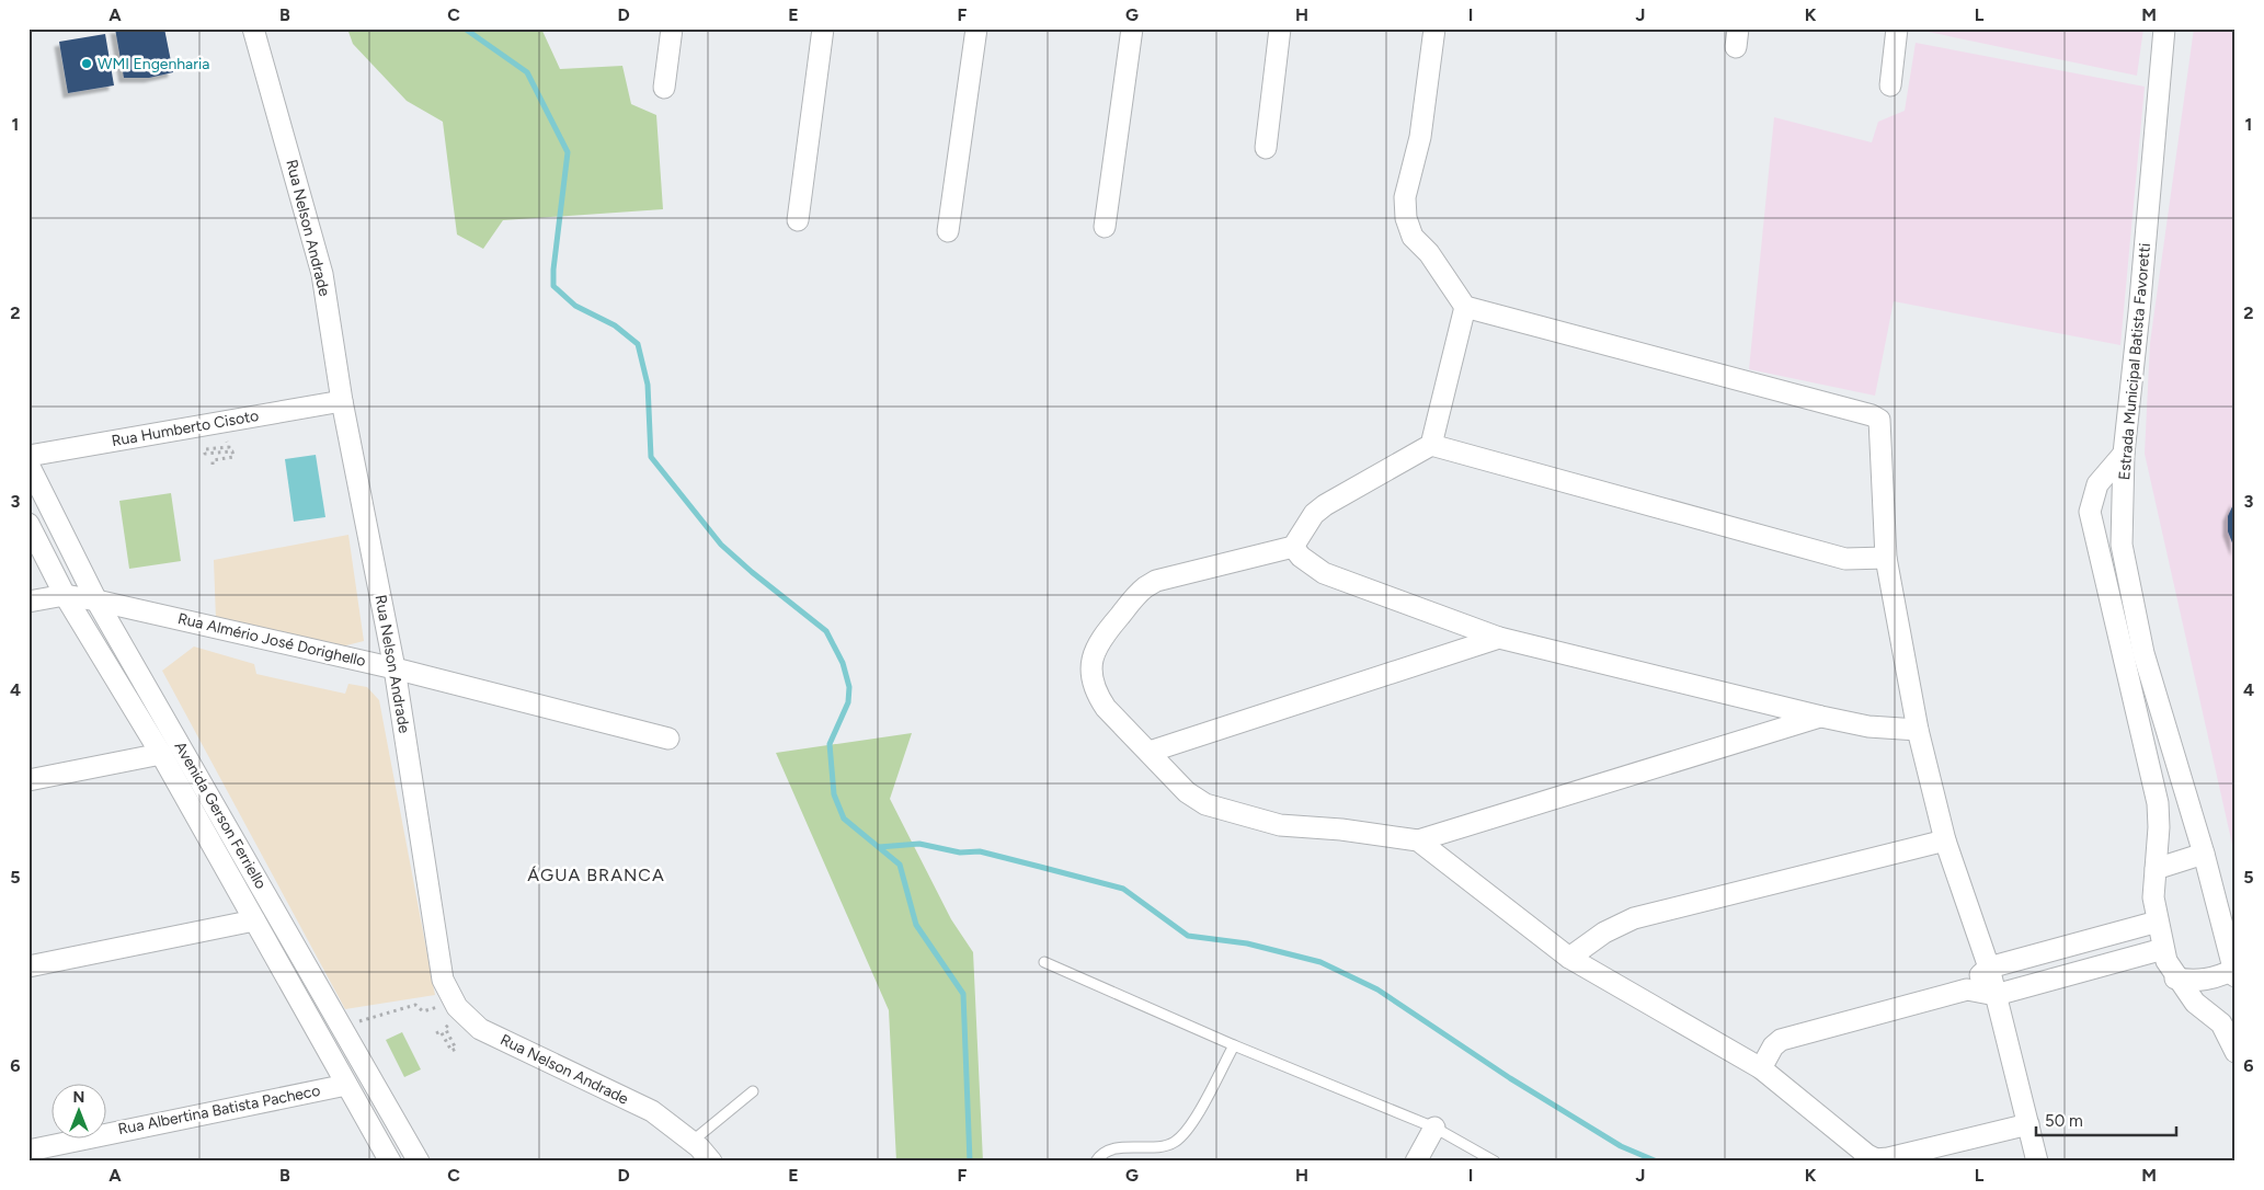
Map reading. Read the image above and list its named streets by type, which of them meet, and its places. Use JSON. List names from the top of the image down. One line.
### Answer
{"streets":{"street":["Rua Nelson Andrade","Estrada Municipal Batista Favoretti","Rua Humberto Cisoto","Rua Almério José Dorighello","Avenida Gerson Ferriello","Rua Albertina Batista Pacheco"]},"crossings":[["Rua Nelson Andrade","Rua Humberto Cisoto"],["Rua Nelson Andrade","Rua Almério José Dorighello"],["Rua Almério José Dorighello","Avenida Gerson Ferriello"],["Avenida Gerson Ferriello","Rua Albertina Batista Pacheco"]],"districts":["ÁGUA BRANCA"],"places":["WMI Engenharia"],"scale_bar":"50 m","north":"top","grid":{"columns":["A","B","C","D","E","F","G","H","I","J","K","L","M"],"rows":["1","2","3","4","5","6"]}}
